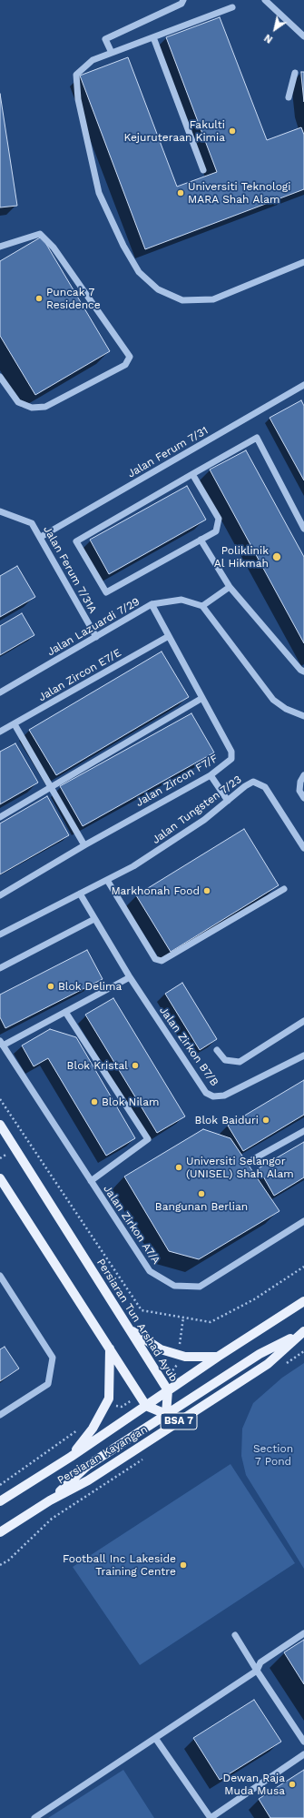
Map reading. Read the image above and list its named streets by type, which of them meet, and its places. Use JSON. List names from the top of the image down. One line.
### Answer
{"streets":{"main road":["Persiaran Tun Arshad Ayub","BSA 7","Persiaran Kayangan"],"street":["Jalan Ferum 7/31","Jalan Ferum 7/31A","Jalan Lazuardi 7/29","Jalan Zircon E7/E","Jalan Zircon F7/F","Jalan Tungsten 7/23","Jalan Zirkon B7/B","Jalan Zirkon A7/A"]},"crossings":[["Jalan Ferum 7/31","Jalan Ferum 7/31A"],["Jalan Ferum 7/31A","Jalan Lazuardi 7/29"],["Jalan Lazuardi 7/29","Jalan Zircon F7/F"],["Jalan Zircon E7/E","Jalan Zircon F7/F"],["Jalan Tungsten 7/23","Jalan Zirkon B7/B"],["Persiaran Tun Arshad Ayub","Persiaran Kayangan"]],"parks":["Section 7 Pond"],"places":["Fakulti Kejuruteraan Kimia","Universiti Teknologi MARA Shah Alam","Puncak 7 Residence","Poliklinik Al Hikmah","Markhonah Food","Blok Delima","Blok Kristal","Blok Nilam","Blok Baiduri","Universiti Selangor (UNISEL) Shah Alam","Bangunan Berlian","Football Inc Lakeside Training Centre","Dewan Raja Muda Musa"],"north":"bottom left"}
